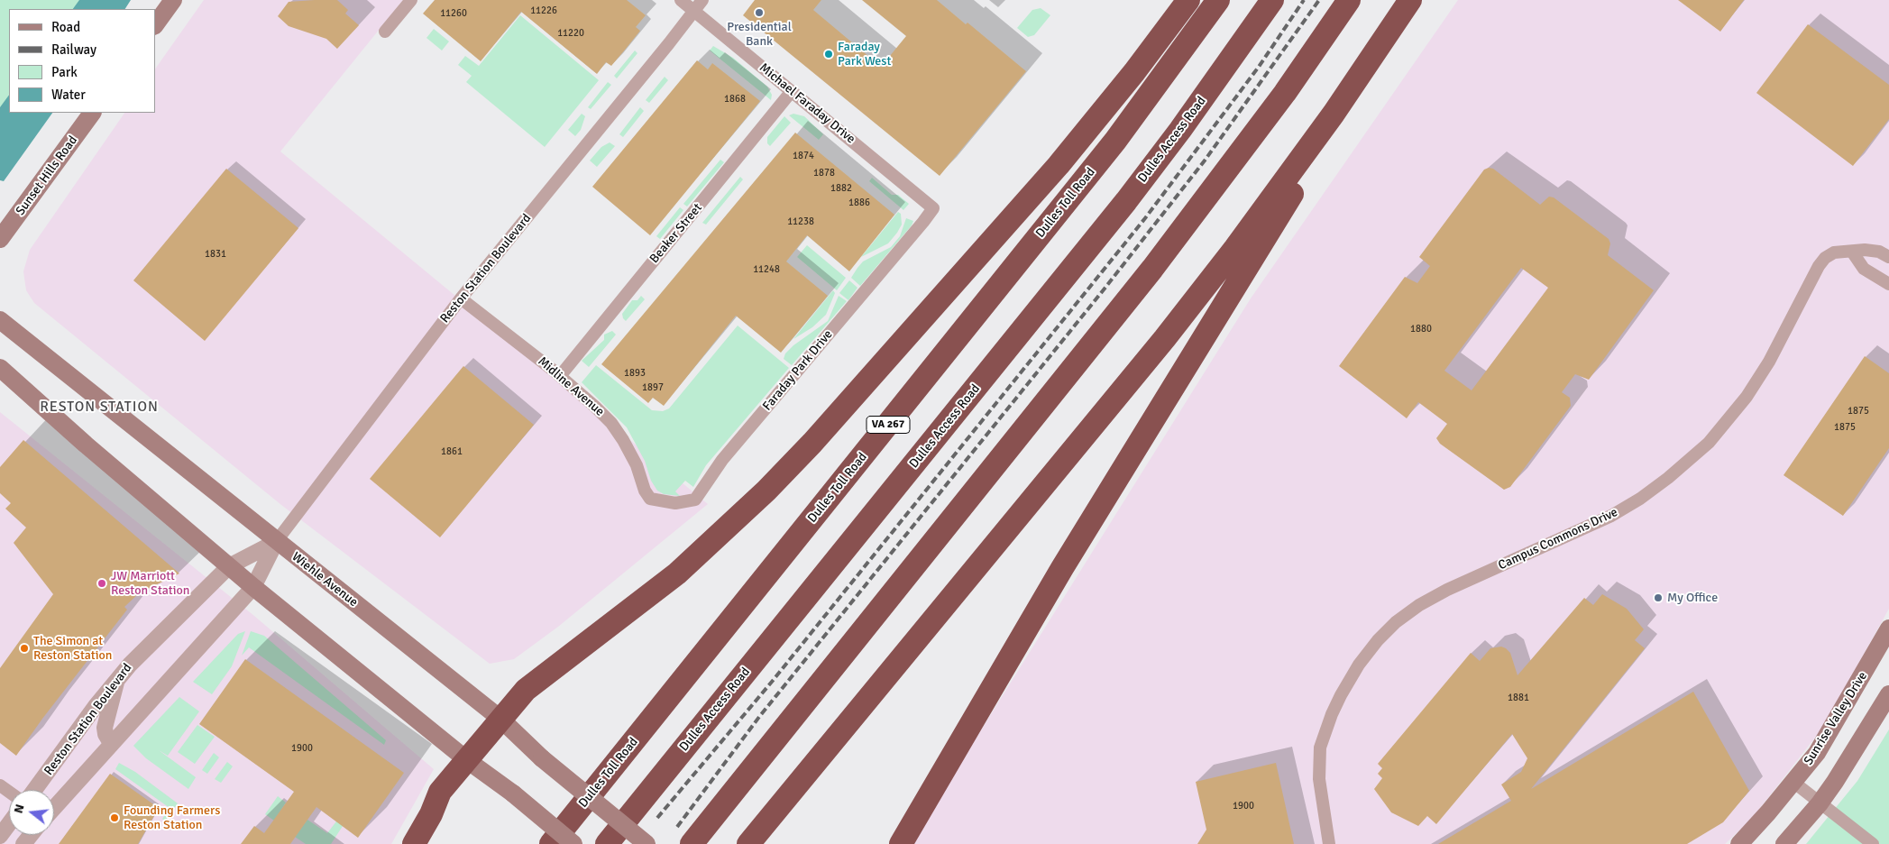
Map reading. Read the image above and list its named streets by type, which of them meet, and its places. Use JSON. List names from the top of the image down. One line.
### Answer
{"streets":{"highway":["Dulles Access Road","Dulles Toll Road","VA 267"],"main road":["Sunset Hills Road","Wiehle Avenue","Sunrise Valley Drive"],"street":["Michael Faraday Drive","Beaker Street","Reston Station Boulevard","Faraday Park Drive","Midline Avenue","Campus Commons Drive"]},"crossings":[["Michael Faraday Drive","Beaker Street"],["Michael Faraday Drive","Reston Station Boulevard"],["Michael Faraday Drive","Faraday Park Drive"],["Beaker Street","Midline Avenue"],["Reston Station Boulevard","Midline Avenue"],["Reston Station Boulevard","Wiehle Avenue"],["Faraday Park Drive","Midline Avenue"]],"districts":["RESTON STATION"],"places":["Presidential Bank","Faraday Park West","JW Marriott Reston Station","My Office","The Simon at Reston Station","Founding Farmers Reston Station"],"house_numbers":["11226","11260","11220","1868","1874","1878","1882","1886","11238","1831","11248","1880","1893","1897","1875","1875","1861","1881","1900","1900"],"legend":["Road","Railway","Park","Water"],"north":"left"}
